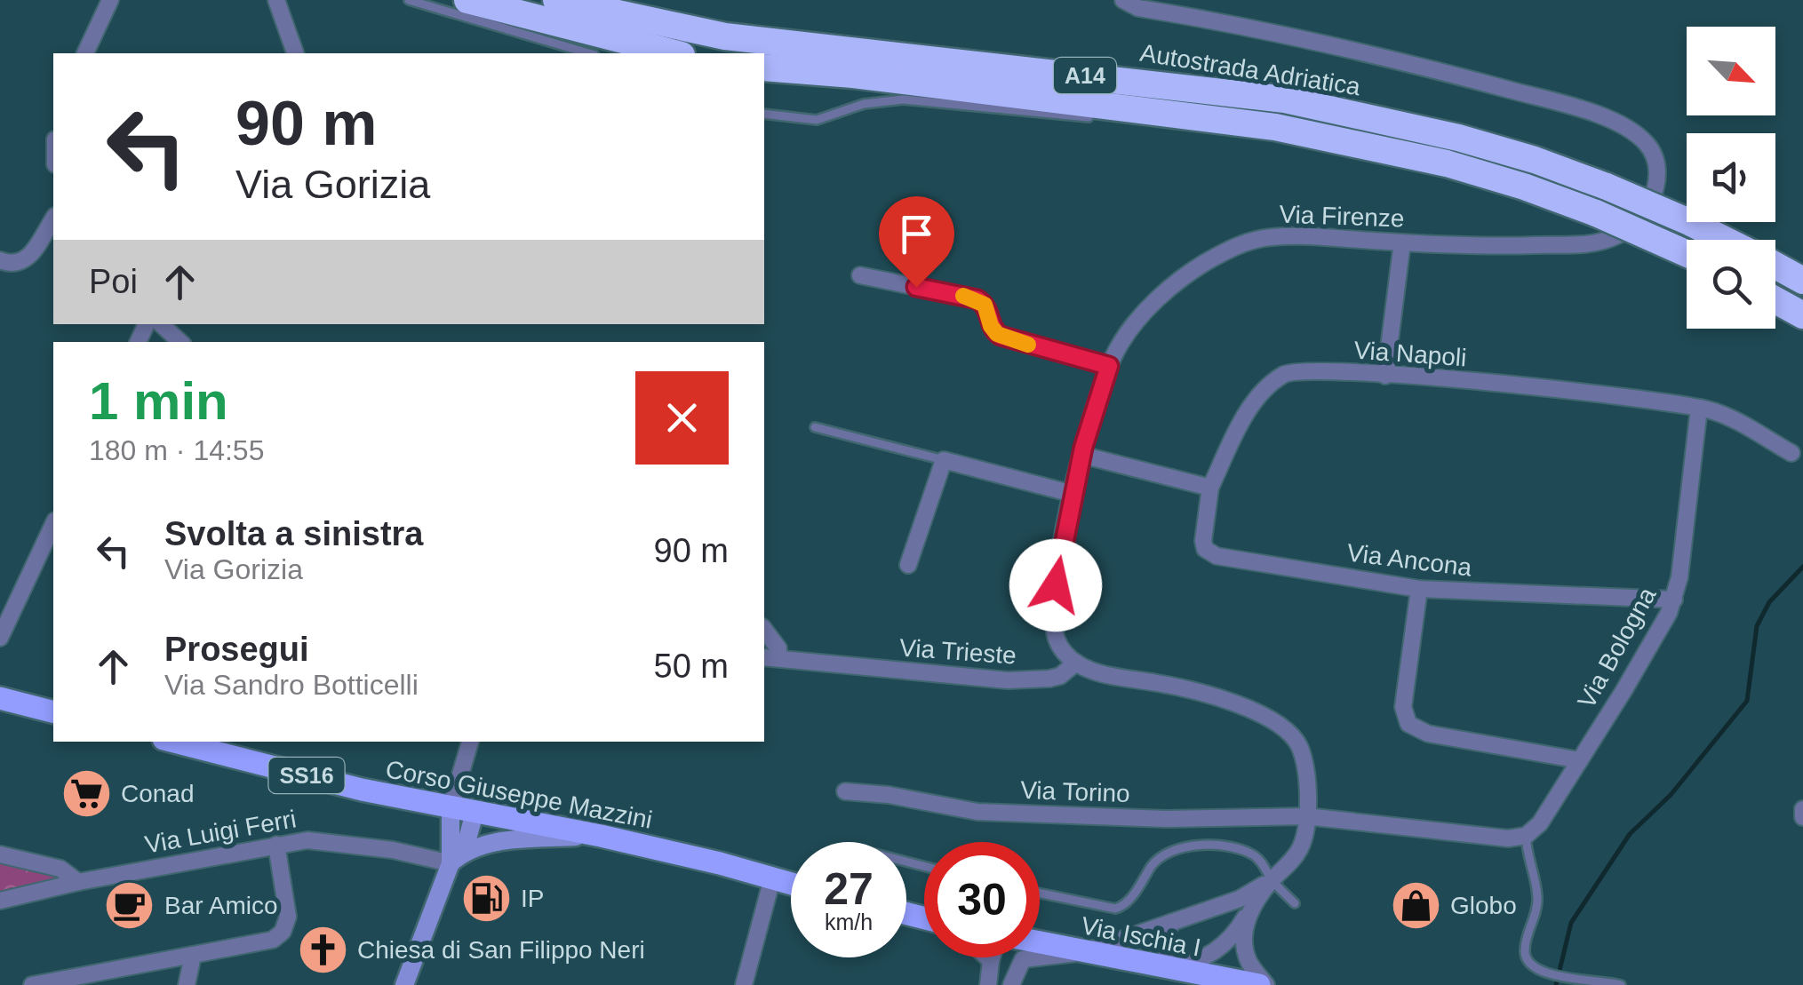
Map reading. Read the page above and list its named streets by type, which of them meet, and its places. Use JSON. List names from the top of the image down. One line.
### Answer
{"streets":{"highway":["Autostrada Adriatica","A14"],"main road":["SS16","Corso Giuseppe Mazzini","Via Ischia I"],"street":["Via Firenze","Via Napoli","Via Ancona","Via Bologna","Via Trieste","Via Torino","Via Luigi Ferri"]},"crossings":[["Via Firenze","Via Trieste"],["Via Napoli","Via Ancona"],["Via Napoli","Via Bologna"],["Via Ancona","Via Bologna"]],"places":{"supermarket":["Conad"],"fuel station":["IP"],"cafe":["Bar Amico"],"shop":["Globo"],"church":["Chiesa di San Filippo Neri"]},"north":"bottom right","page":{"turn":["90 m","Via Gorizia"],"then":"Poi","heading":["1 min","180 m · 14:55"],"list":[{"name":"Svolta a sinistra","note":"Via Gorizia","value":"90 m"},{"name":"Prosegui","note":"Via Sandro Botticelli","value":"50 m"}],"speed":"27 km/h","limit":"30"}}
